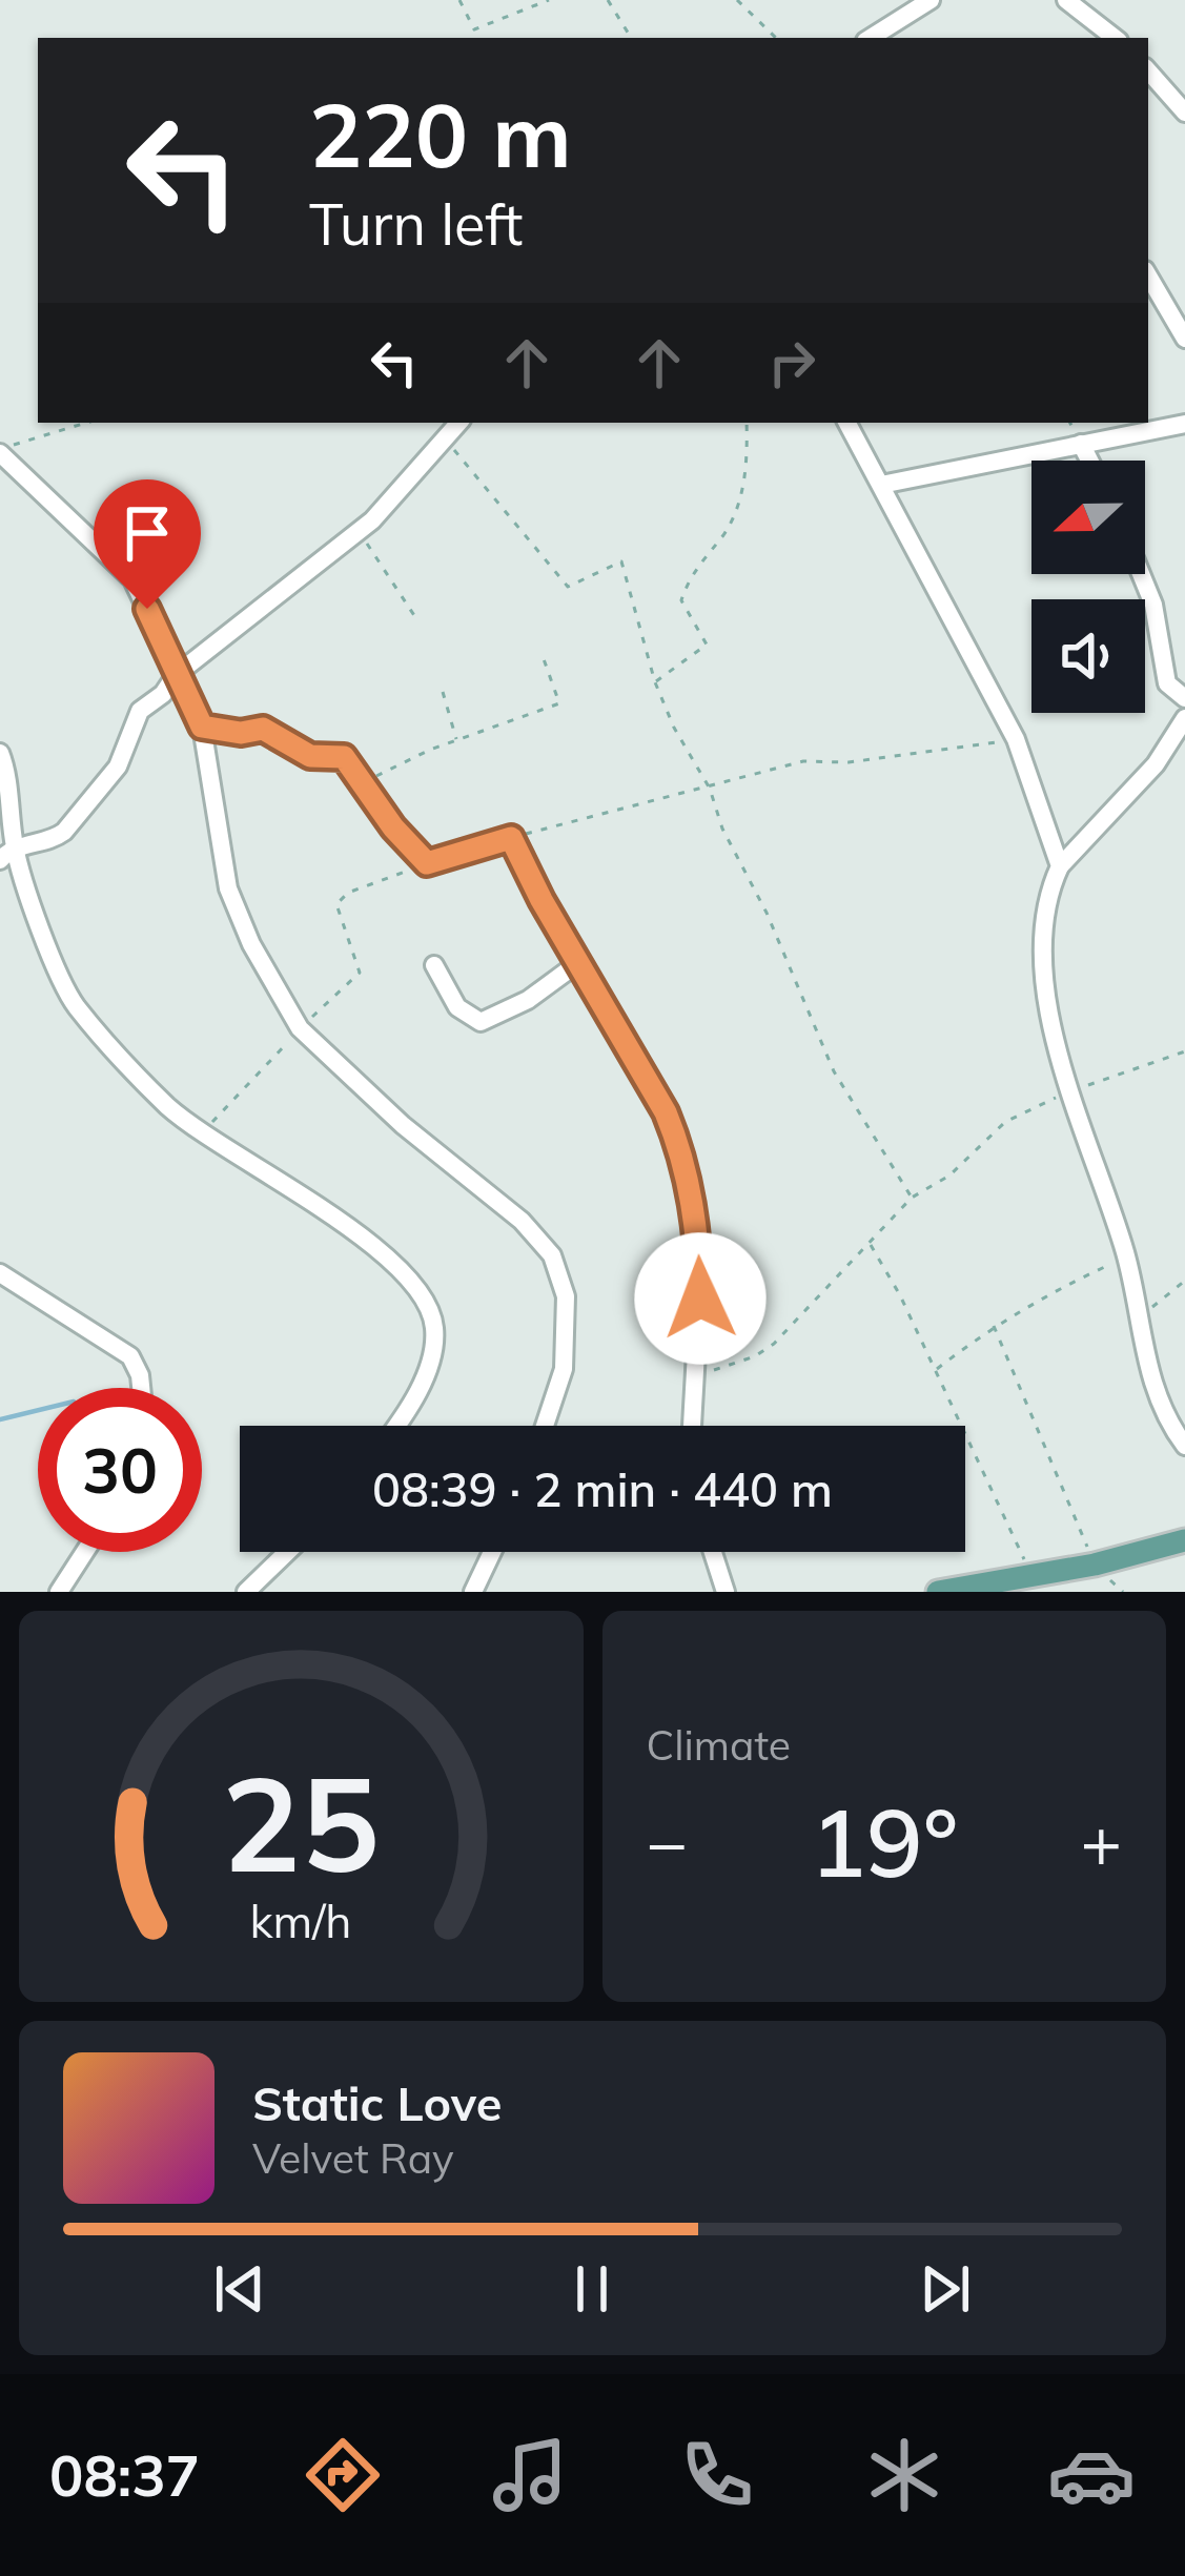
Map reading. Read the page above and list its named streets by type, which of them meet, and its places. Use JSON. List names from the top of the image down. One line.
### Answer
{"north":"left","page":{"turn":["220 m","Turn left"],"limit":"30","trip":"08:39 · 2 min · 440 m","tile":"Climate","heat":["−","19°","+"],"song":["Static Love","Velvet Ray"],"tabs":"08:37","gauge":["25","km/h"]}}
